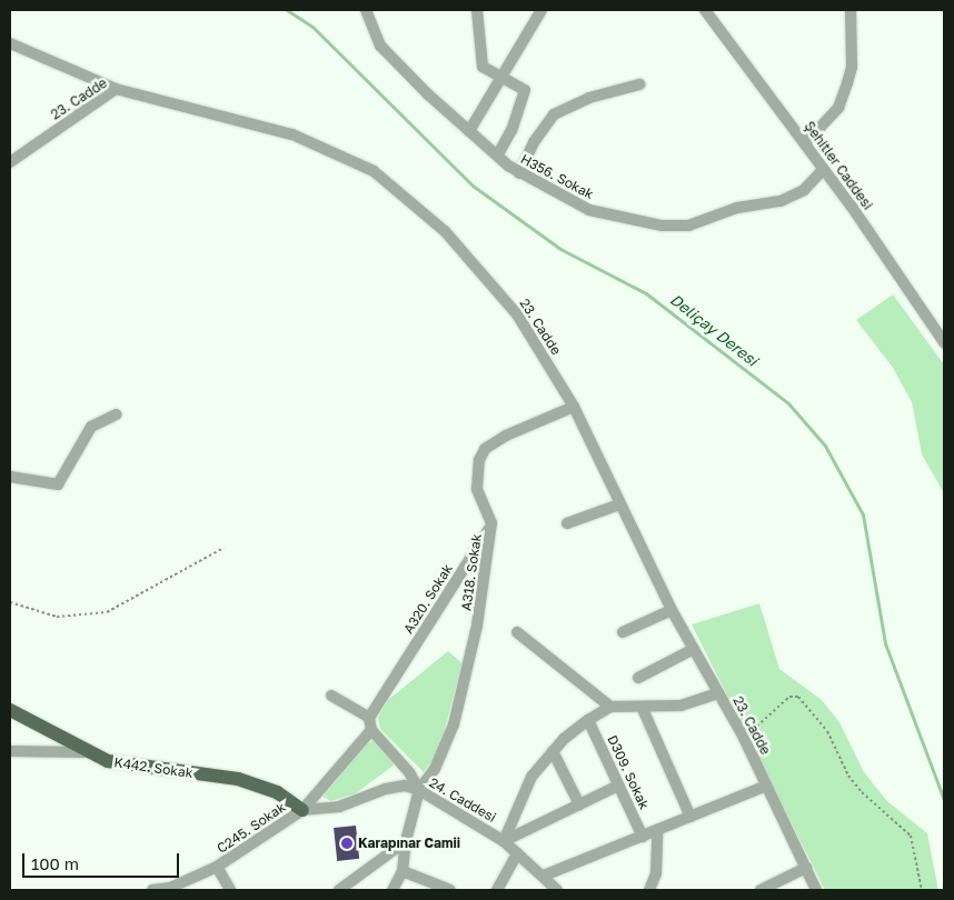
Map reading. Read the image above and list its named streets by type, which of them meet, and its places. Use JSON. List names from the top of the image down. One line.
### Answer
{"streets":{"main road":["K442. Sokak"],"street":["23. Cadde","Şehitler Caddesi","H356. Sokak","A318. Sokak","A320. Sokak","D309. Sokak","24. Caddesi","C245. Sokak"]},"crossings":[["23. Cadde","A318. Sokak"],["Şehitler Caddesi","H356. Sokak"],["A318. Sokak","A320. Sokak"],["A318. Sokak","24. Caddesi"],["K442. Sokak","24. Caddesi"],["K442. Sokak","C245. Sokak"],["24. Caddesi","C245. Sokak"]],"water":["Deliçay Deresi"],"places":["Karapınar Camii"],"scale_bar":"100 m"}
